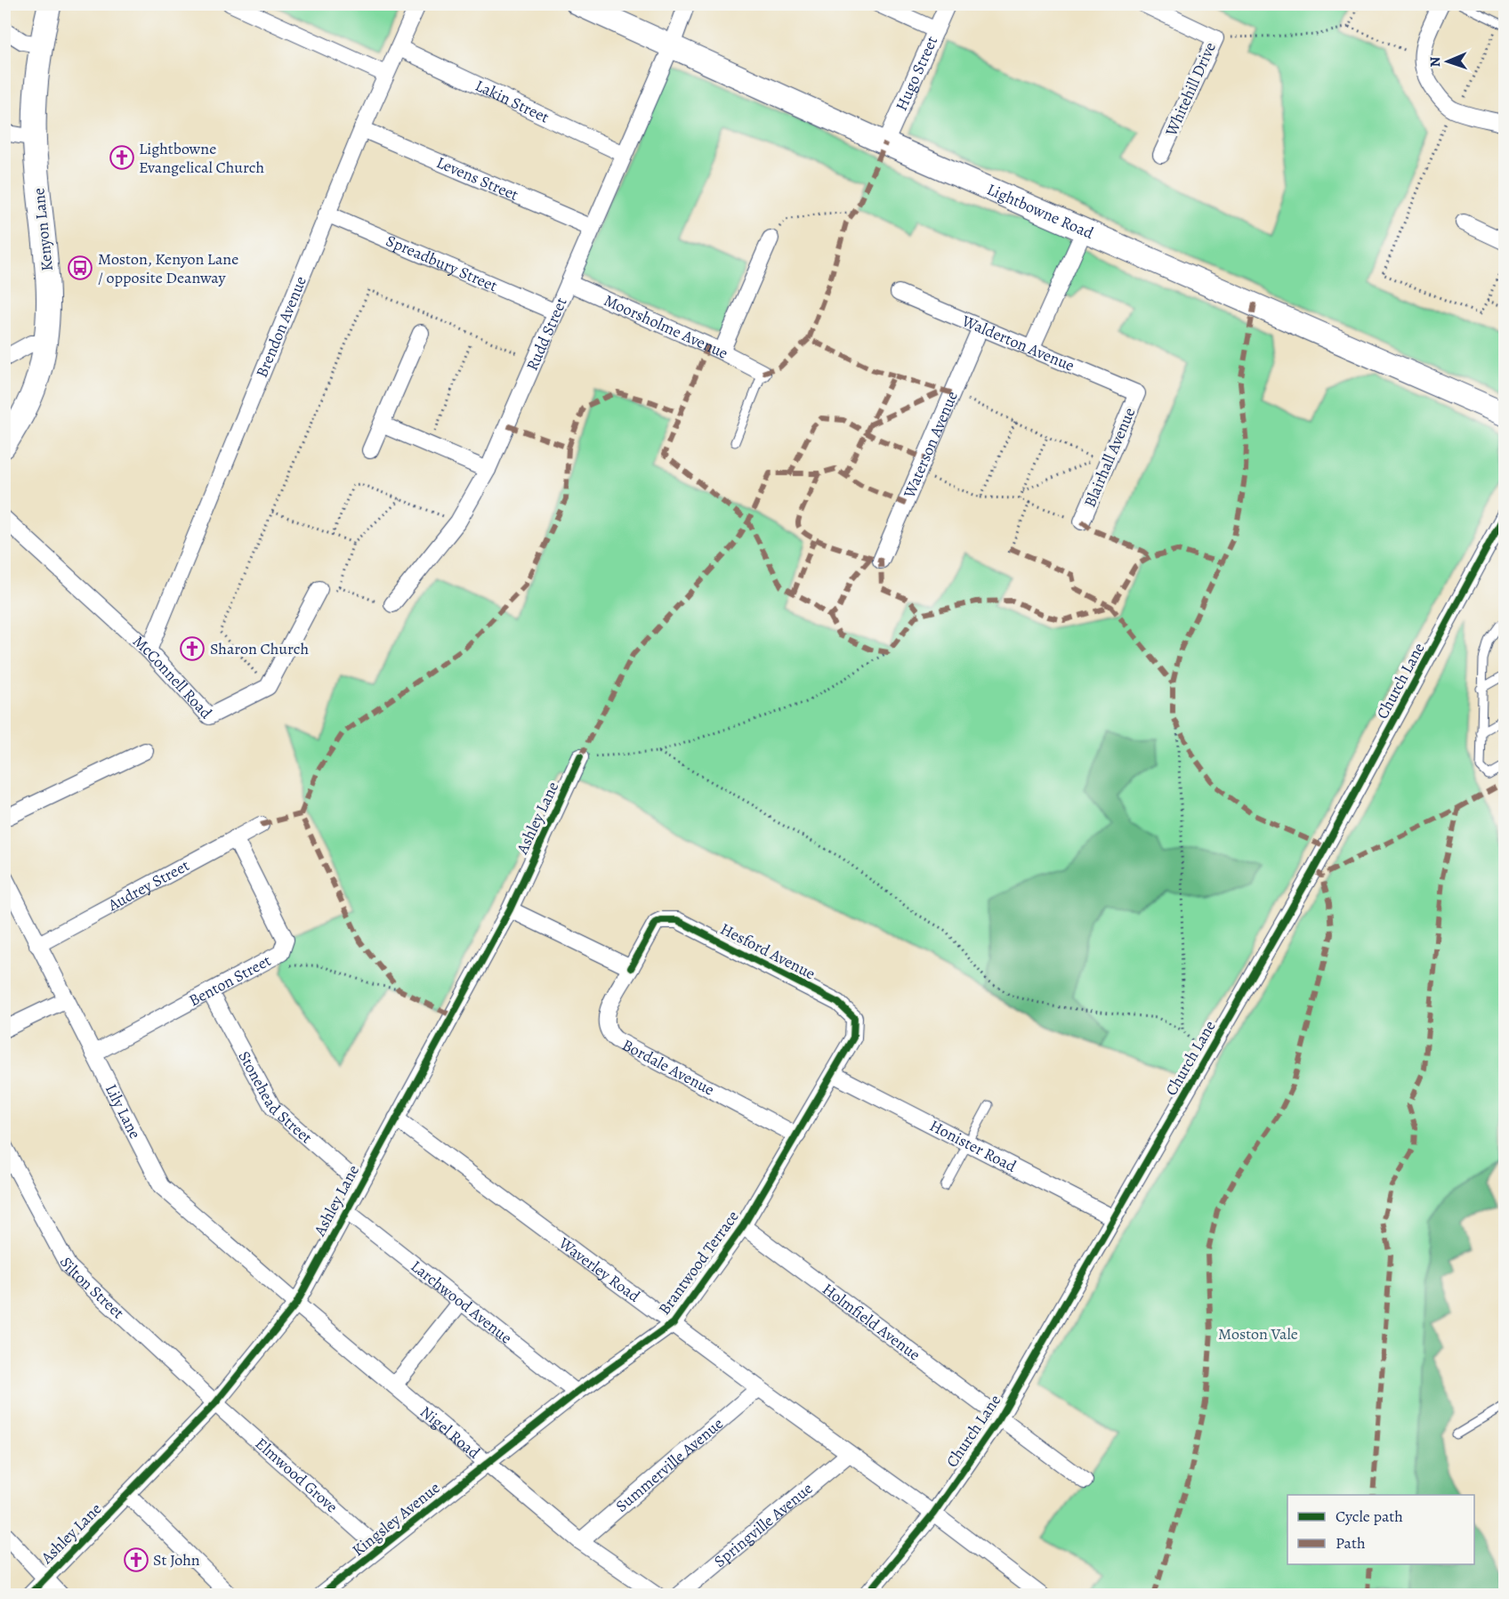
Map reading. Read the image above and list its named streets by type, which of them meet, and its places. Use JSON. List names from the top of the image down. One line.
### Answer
{"streets":{"main road":["Lightbowne Road","Kenyon Lane"],"street":["Hugo Street","Whitehill Drive","Lakin Street","Levens Street","Spreadbury Street","Brendon Avenue","Moorsholme Avenue","Rudd Street","Walderton Avenue","Waterson Avenue","Blairhall Avenue","McConnell Road","Church Lane","Ashley Lane","Audrey Street","Hesford Avenue","Benton Street","Bordale Avenue","Stonehead Street","Lily Lane","Honister Road","Brantwood Terrace","Waverley Road","Silton Street","Larchwood Avenue","Holmfield Avenue","Nigel Road","Summerville Avenue","Elmwood Grove","Kingsley Avenue","Springville Avenue"]},"crossings":[["Hugo Street","Lightbowne Road"],["Lakin Street","Brendon Avenue"],["Lakin Street","Rudd Street"],["Levens Street","Brendon Avenue"],["Levens Street","Rudd Street"],["Lightbowne Road","Rudd Street"],["Spreadbury Street","Brendon Avenue"],["Spreadbury Street","Rudd Street"],["Brendon Avenue","McConnell Road"],["Moorsholme Avenue","Rudd Street"],["Walderton Avenue","Waterson Avenue"],["Walderton Avenue","Blairhall Avenue"],["Church Lane","Honister Road"],["Church Lane","Waverley Road"],["Church Lane","Holmfield Avenue"],["Ashley Lane","Stonehead Street"],["Ashley Lane","Lily Lane"],["Ashley Lane","Waverley Road"],["Ashley Lane","Silton Street"],["Ashley Lane","Larchwood Avenue"],["Ashley Lane","Nigel Road"],["Ashley Lane","Elmwood Grove"],["Audrey Street","Benton Street"],["Audrey Street","Lily Lane"],["Hesford Avenue","Bordale Avenue"],["Hesford Avenue","Honister Road"],["Hesford Avenue","Brantwood Terrace"],["Benton Street","Stonehead Street"],["Benton Street","Lily Lane"],["Bordale Avenue","Brantwood Terrace"],["Lily Lane","Nigel Road"],["Honister Road","Brantwood Terrace"],["Brantwood Terrace","Waverley Road"],["Brantwood Terrace","Larchwood Avenue"],["Brantwood Terrace","Holmfield Avenue"],["Brantwood Terrace","Nigel Road"],["Brantwood Terrace","Kingsley Avenue"],["Waverley Road","Summerville Avenue"],["Waverley Road","Springville Avenue"],["Silton Street","Elmwood Grove"],["Nigel Road","Summerville Avenue"],["Nigel Road","Kingsley Avenue"],["Elmwood Grove","Kingsley Avenue"]],"parks":["Moston Vale"],"places":{"church":["Lightbowne Evangelical Church","Sharon Church","St John"],"bus stop":["Moston, Kenyon Lane / opposite Deanway"]},"legend":["Cycle path","Path"],"north":"left"}
